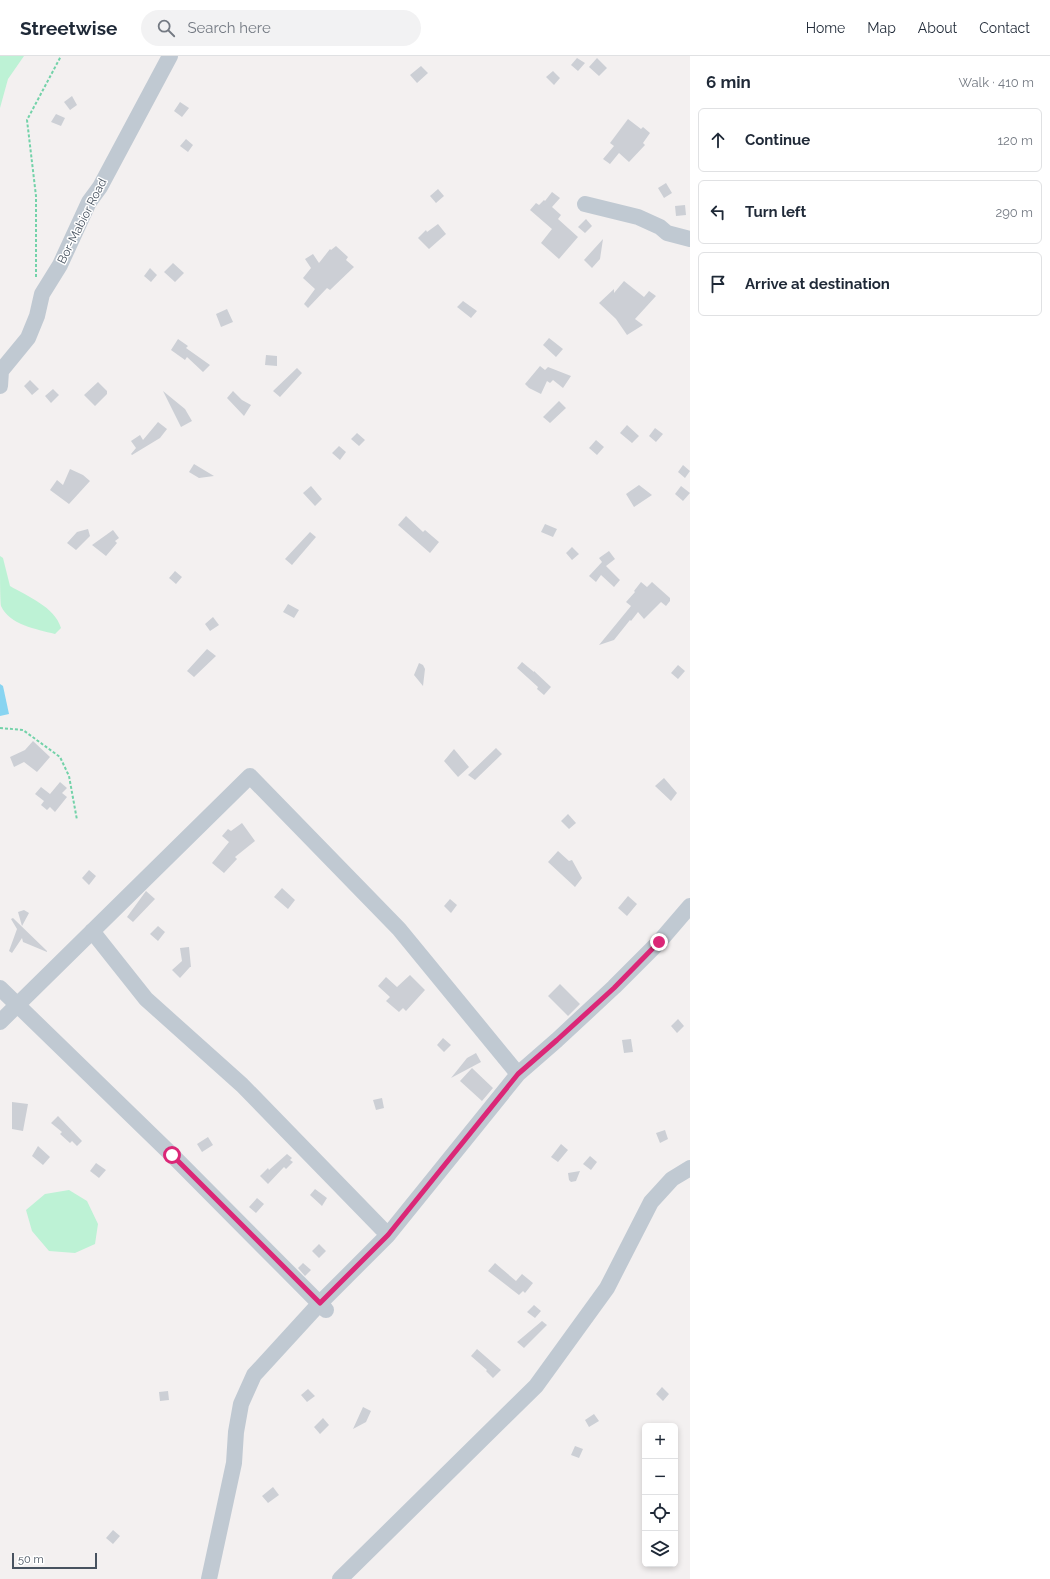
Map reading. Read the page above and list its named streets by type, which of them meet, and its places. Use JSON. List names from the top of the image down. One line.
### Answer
{"streets":{"street":["Bor-Mabior Road"]},"scale_bar":"50 m","page":{"header":"Streetwise","search":"Search here","nav":["Home","Map","About","Contact"],"heading":["6 min","Walk · 410 m"],"list":[["Continue","120 m"],["Turn left","290 m"],"Arrive at destination"],"map_buttons":["+","−"],"scale":"50 m"}}
